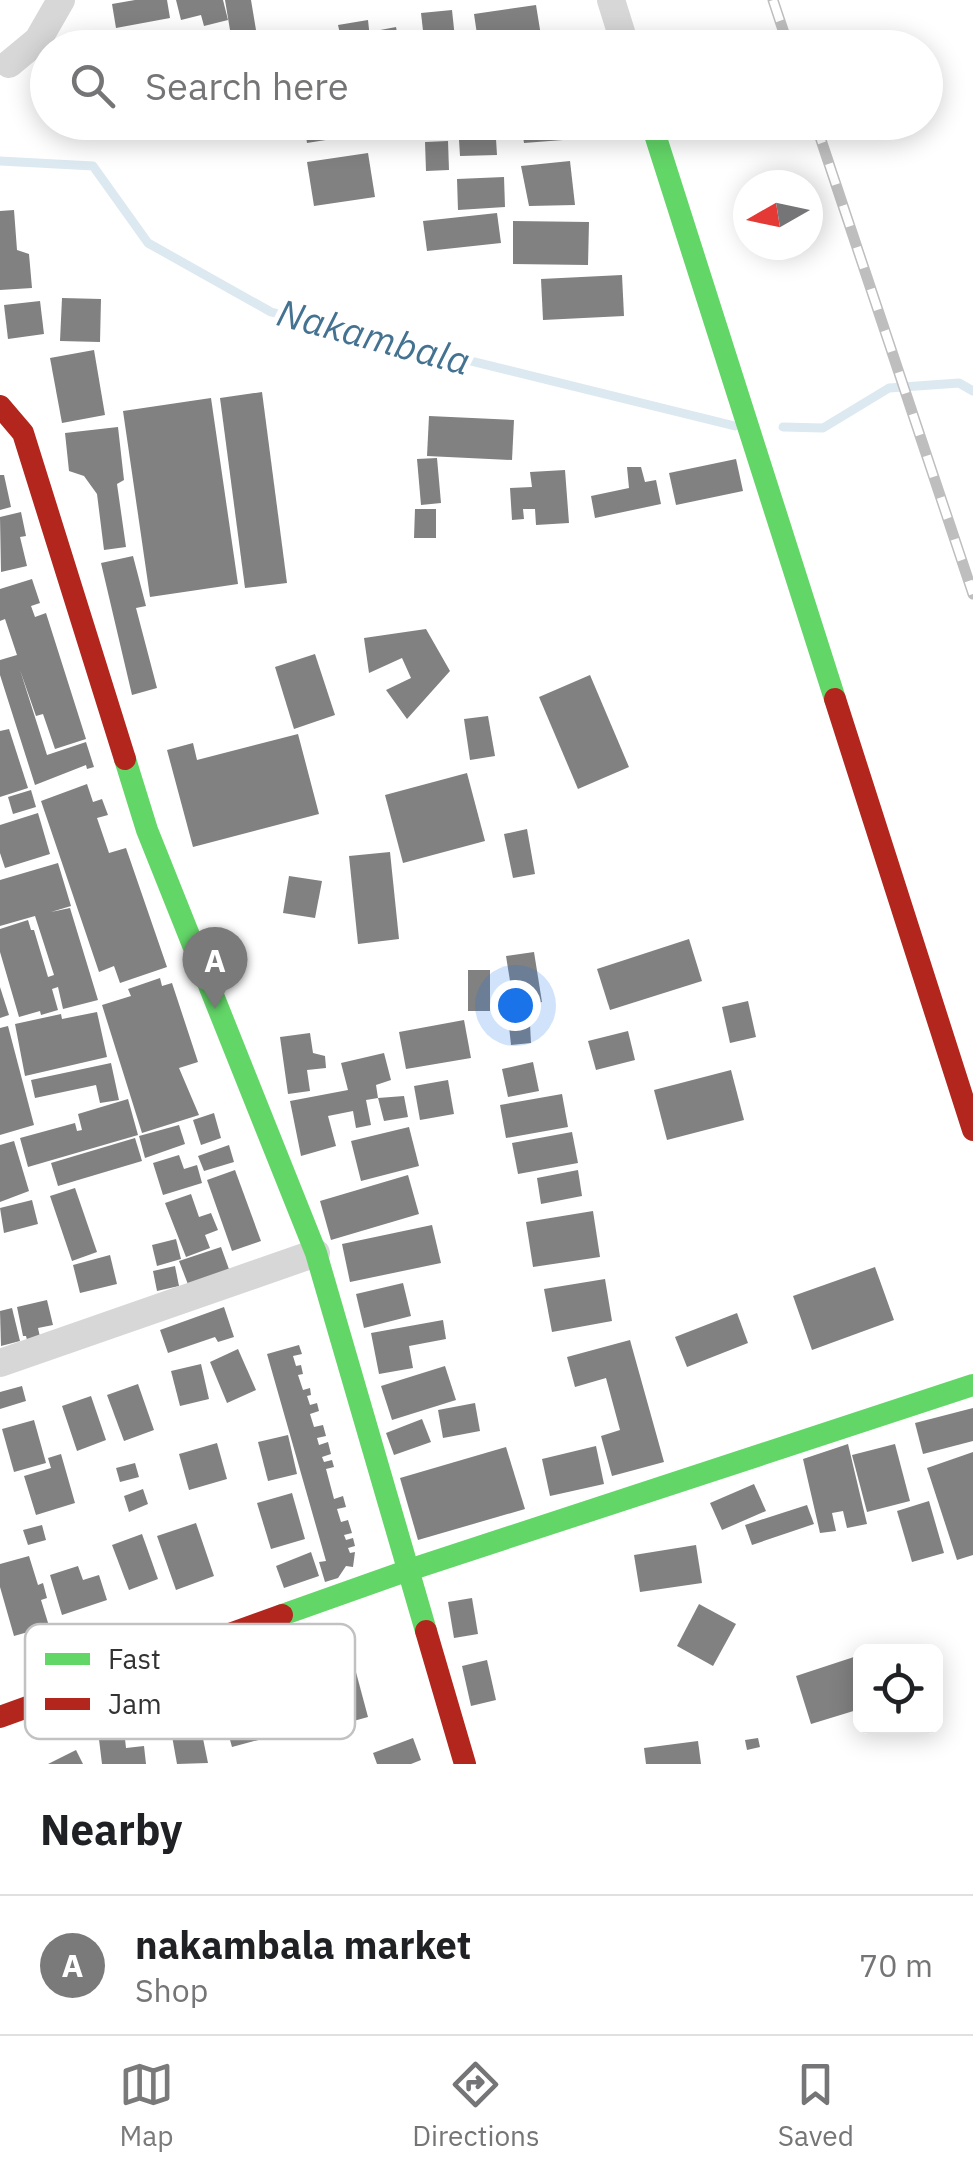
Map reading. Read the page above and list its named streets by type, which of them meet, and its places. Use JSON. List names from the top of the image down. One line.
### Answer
{"water":["Nakambala"],"legend":["Fast","Jam"],"north":"left","page":{"search":"Search here","pins":"A","heading":"Nearby","list":[{"mark":"A","name":"nakambala market","note":"Shop","value":"70 m"}],"nav":["Map","Directions","Saved"]}}
